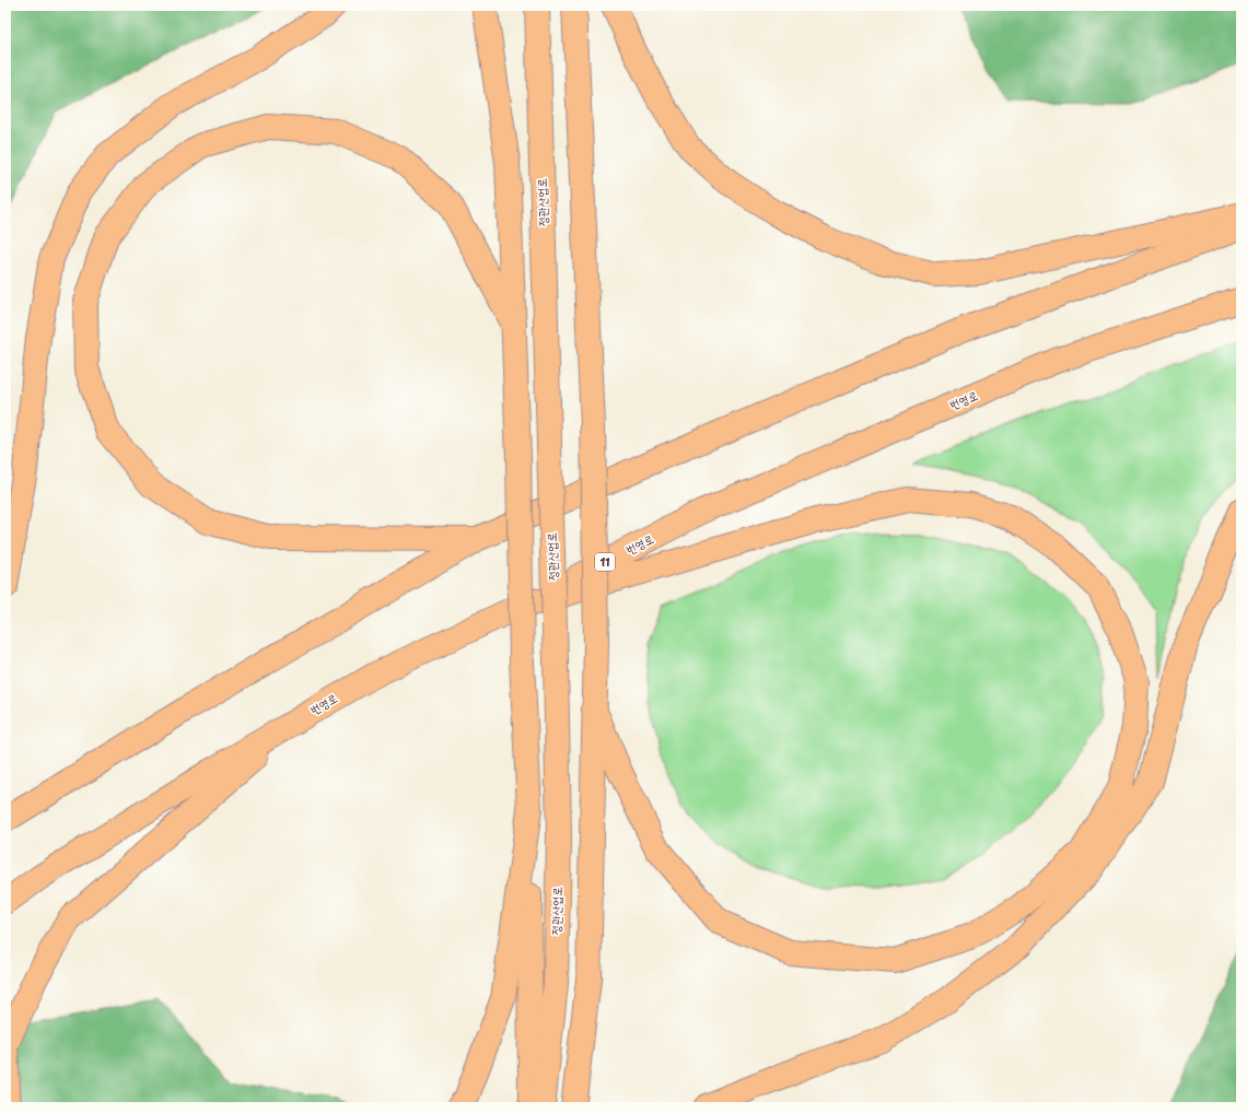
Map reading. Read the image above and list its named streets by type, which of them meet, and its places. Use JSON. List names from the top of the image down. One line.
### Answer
{"streets":{"highway":["정관산업로","번영로","11"]}}
